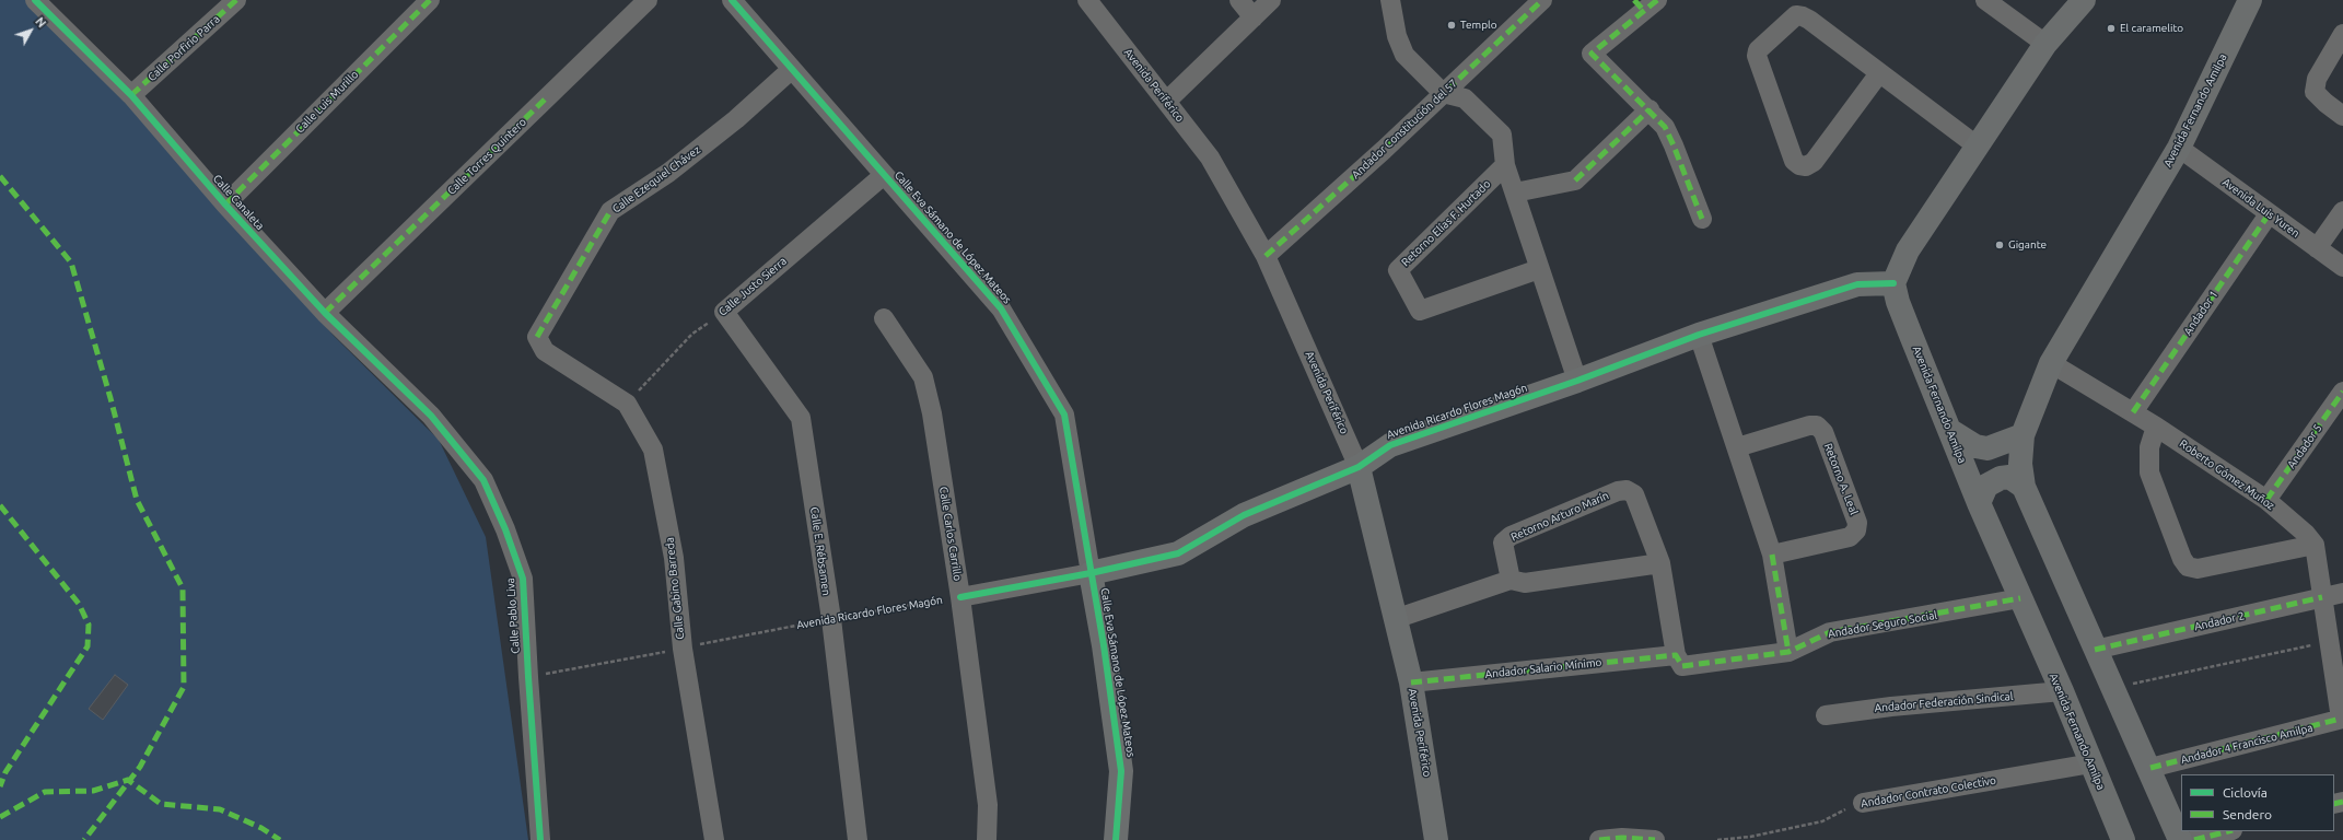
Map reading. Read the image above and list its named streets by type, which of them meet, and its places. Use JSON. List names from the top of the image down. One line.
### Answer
{"streets":{"street":["Calle Porfirio Parra","Avenida Periférico","Calle Luis Murillo","Avenida Fernando Amilpa","Andador Constitución del 57","Calle Torres Quintero","Calle Ezequiel Chávez","Calle Canaleta","Avenida Luis Yuren","Retorno Elías F. Hurtado","Calle Eva Sámano de López Mateos","Calle Justo Sierra","Andador 1","Avenida Ricardo Flores Magón","Andador 5","Roberto Gómez Muñoz","Retorno A. Leal","Retorno Arturo Marín","Calle Carlos Carrillo","Calle E. Rébsamen","Calle Gabino Barreda","Calle Pablo Liva","Andador 2","Andador Seguro Social","Andador Salario Mínimo","Andador Federación Sindical","Andador 4 Francisco Amilpa","Andador Contrato Colectivo"]},"crossings":[["Calle Porfirio Parra","Calle Canaleta"],["Avenida Periférico","Andador Constitución del 57"],["Avenida Periférico","Avenida Ricardo Flores Magón"],["Avenida Periférico","Andador Salario Mínimo"],["Calle Luis Murillo","Calle Canaleta"],["Avenida Fernando Amilpa","Avenida Luis Yuren"],["Avenida Fernando Amilpa","Avenida Ricardo Flores Magón"],["Avenida Fernando Amilpa","Roberto Gómez Muñoz"],["Avenida Fernando Amilpa","Andador 2"],["Avenida Fernando Amilpa","Andador Seguro Social"],["Avenida Fernando Amilpa","Andador Federación Sindical"],["Avenida Fernando Amilpa","Andador 4 Francisco Amilpa"],["Avenida Fernando Amilpa","Andador Contrato Colectivo"],["Calle Torres Quintero","Calle Canaleta"],["Calle Ezequiel Chávez","Calle Eva Sámano de López Mateos"],["Calle Ezequiel Chávez","Calle Gabino Barreda"],["Calle Canaleta","Calle Pablo Liva"],["Avenida Luis Yuren","Andador 1"],["Calle Eva Sámano de López Mateos","Calle Justo Sierra"],["Calle Eva Sámano de López Mateos","Avenida Ricardo Flores Magón"],["Calle Justo Sierra","Calle E. Rébsamen"],["Calle Justo Sierra","Calle Gabino Barreda"],["Andador 1","Roberto Gómez Muñoz"],["Avenida Ricardo Flores Magón","Calle Carlos Carrillo"],["Avenida Ricardo Flores Magón","Calle E. Rébsamen"],["Avenida Ricardo Flores Magón","Calle Gabino Barreda"],["Avenida Ricardo Flores Magón","Calle Pablo Liva"],["Andador 5","Roberto Gómez Muñoz"],["Retorno Arturo Marín","Andador Seguro Social"],["Retorno Arturo Marín","Andador Salario Mínimo"],["Andador Seguro Social","Andador Salario Mínimo"]],"places":["Templo","El caramelito","Gigante"],"legend":["Ciclovía","Sendero"],"north":"top right"}
